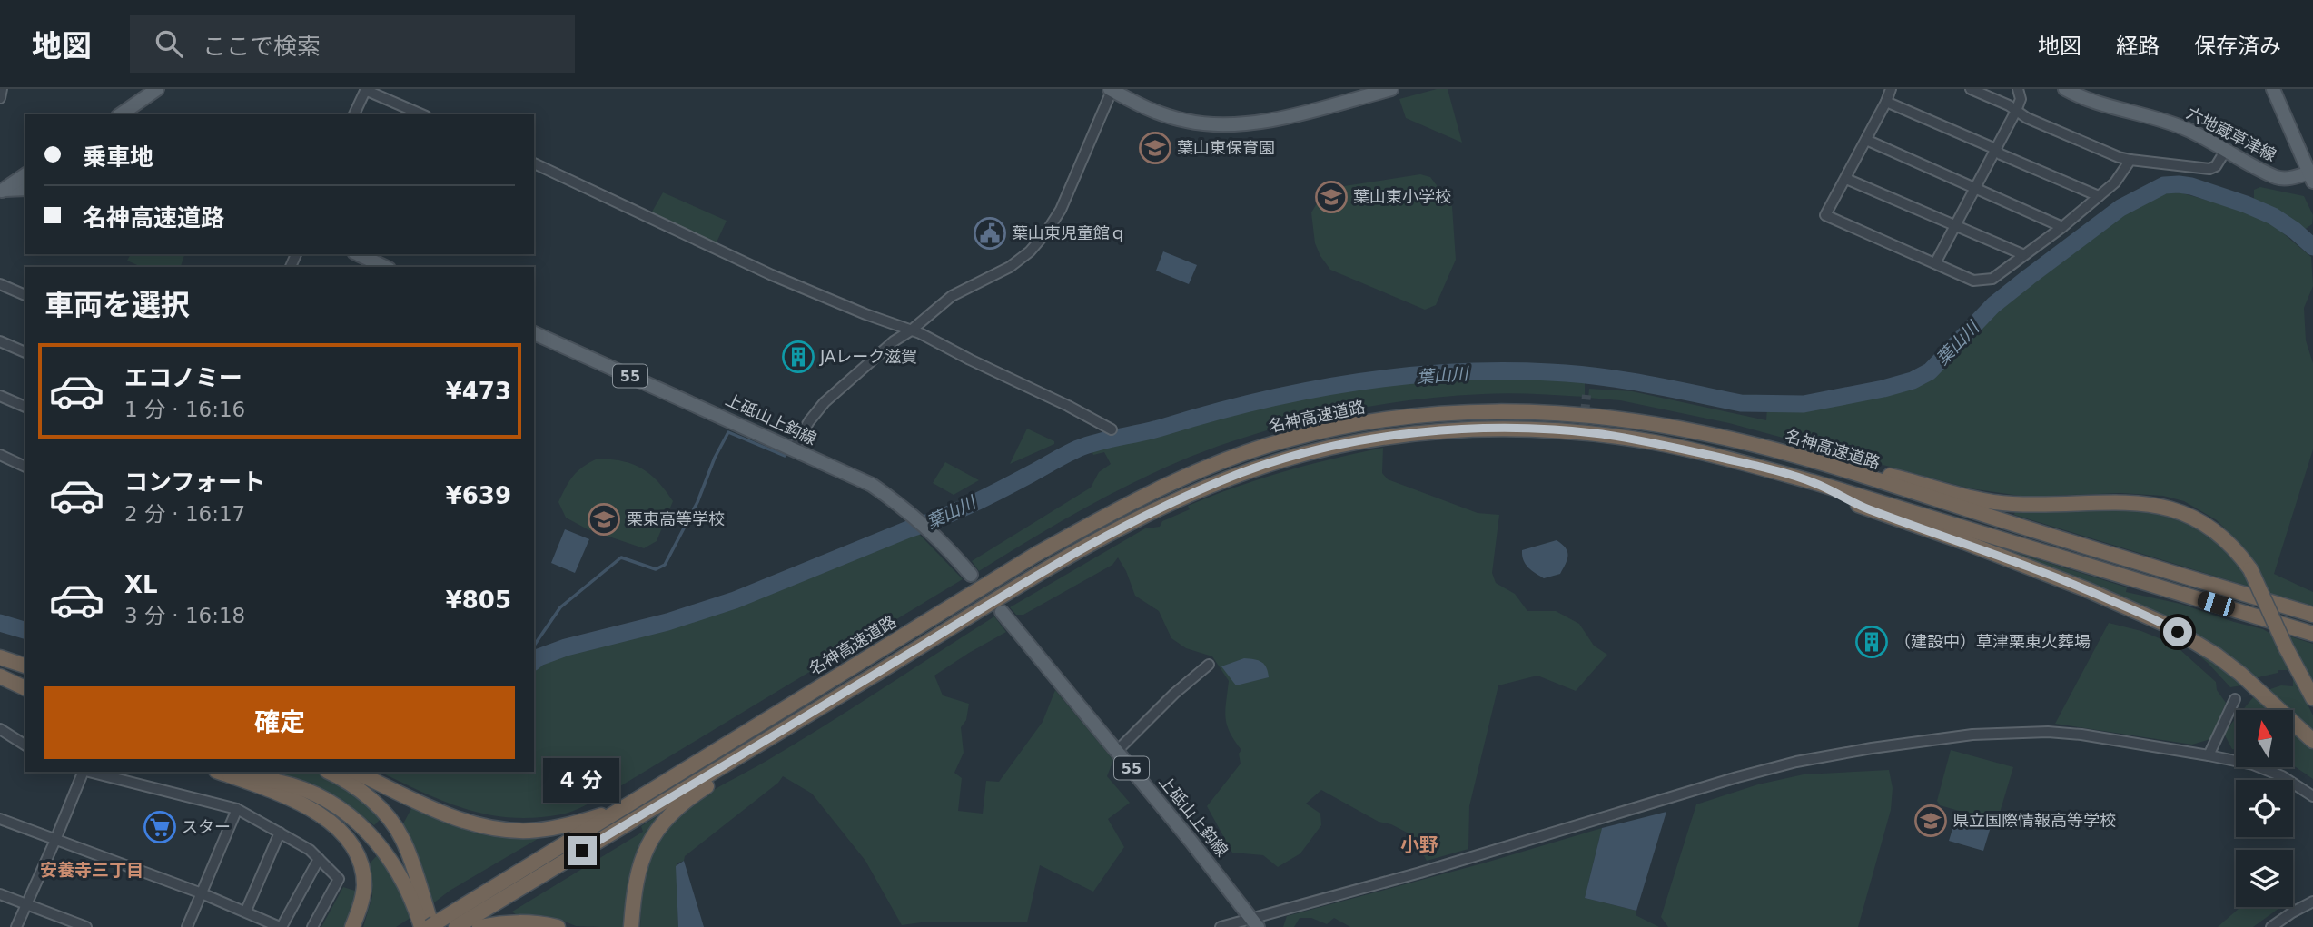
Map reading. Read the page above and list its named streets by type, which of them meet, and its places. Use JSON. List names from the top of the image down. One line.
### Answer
{"streets":{"highway":["名神高速道路"],"main road":["六地蔵草津線","55","上砥山上鈎線"]},"districts":["小野","安養寺三丁目"],"water":["葉山川"],"places":{"school or university":["葉山東保育園","葉山東小学校","栗東高等学校","県立国際情報高等学校"],"public building":["葉山東児童館ｑ"],"building":["JAレーク滋賀","（建設中）草津栗東火葬場"],"supermarket":["スター"]},"north":"top","page":{"header":"地図","search":"ここで検索","nav":["地図","経路","保存済み"],"banner":["乗車地","名神高速道路"],"heading":"車両を選択","list":[{"name":"エコノミー","note":"1 分 · 16:16","value":"¥473"},{"name":"コンフォート","note":"2 分 · 16:17","value":"¥639"},{"name":"XL","note":"3 分 · 16:18","value":"¥805"}],"buttons":"確定","bubble":"4 分"}}
